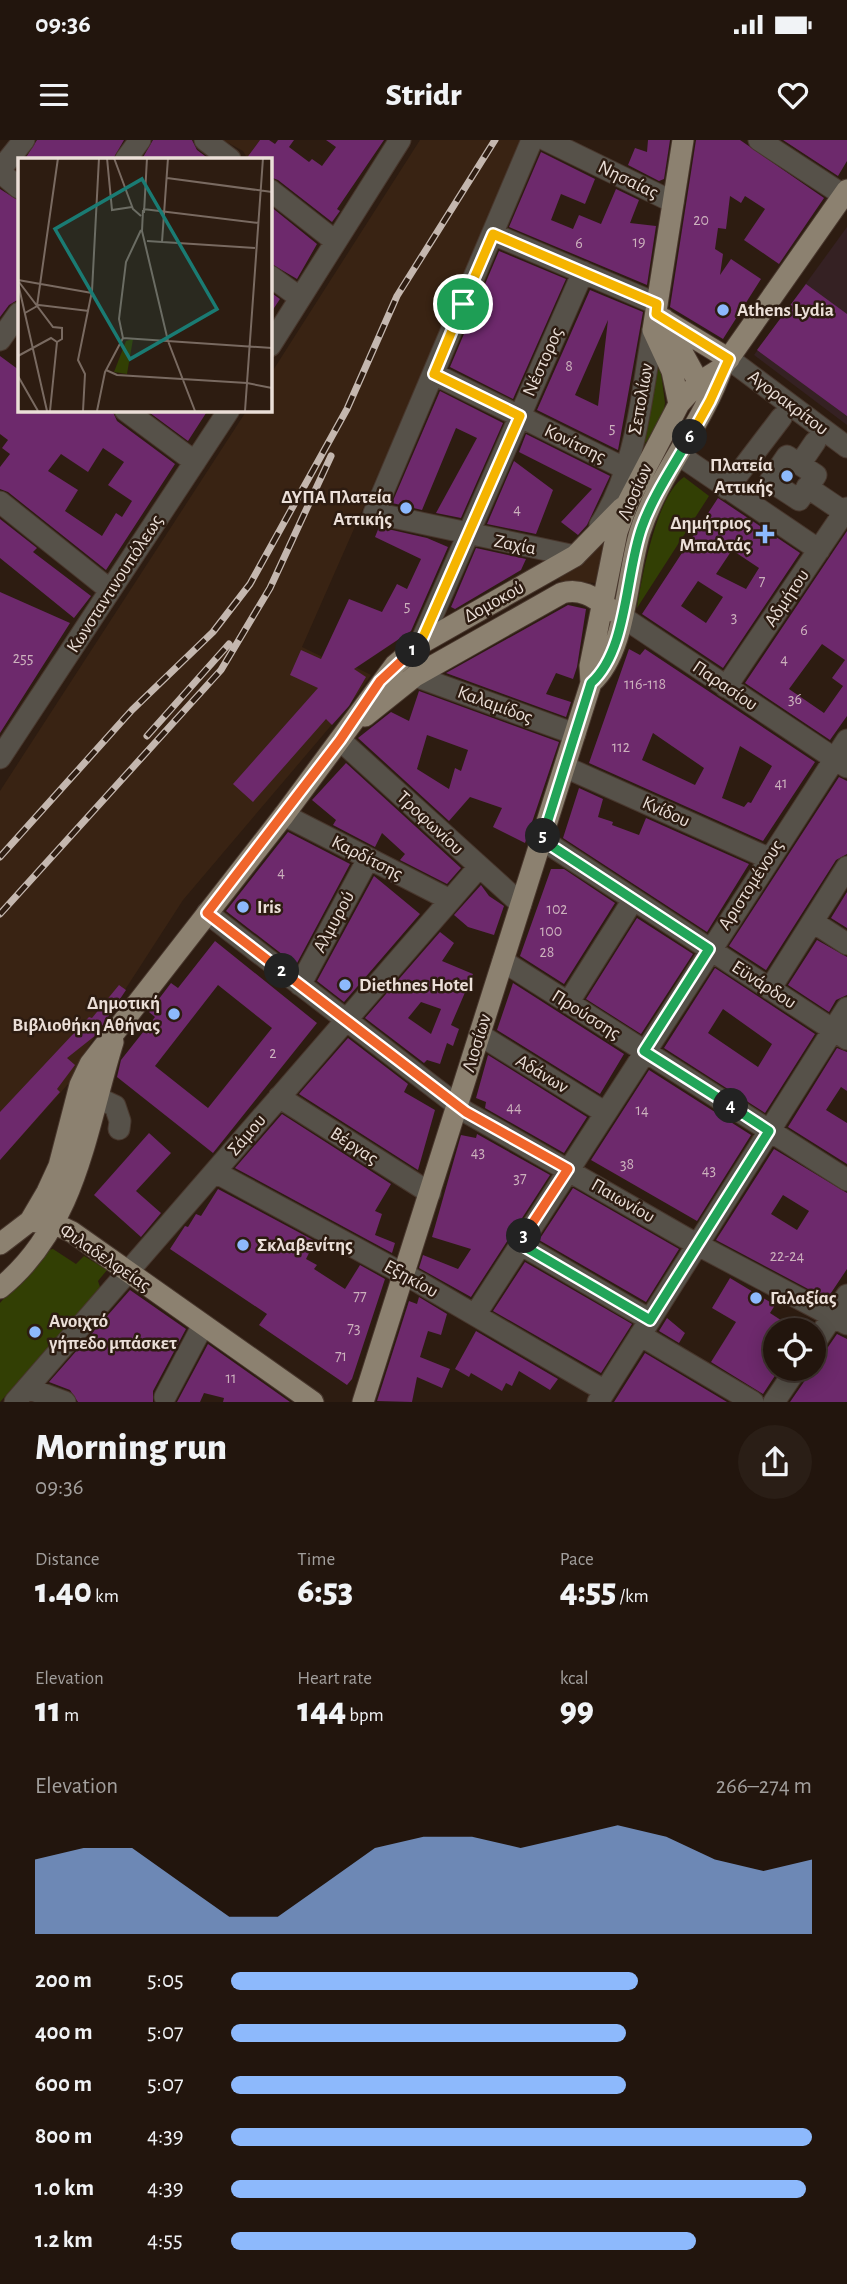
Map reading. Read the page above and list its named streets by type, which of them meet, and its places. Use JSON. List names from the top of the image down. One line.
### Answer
{"streets":{"main road":["Σεπολίων","Λιοσίων","Δομοκού","Παρασίου","Φιλαδελφείας"],"street":["Νησαίας","Νέστορος","Αγορακρίτου","Κονίτσης","Ζαχία","Κωνσταντινουπόλεως","Αδμήτου","Καλαμίδος","Κνίδου","Τροφωνίου","Καρδίτσης","Αριστομένους","Αλμυρού","Εϋνάρδου","Προύσσης","Αδάνων","Σάμου","Βέργας","Παιωνίου","Εξηκίου"]},"crossings":[["Νησαίας","Σεπολίων"],["Νέστορος","Κονίτσης"],["Νέστορος","Ζαχία"],["Νέστορος","Δομοκού"],["Σεπολίων","Κονίτσης"],["Σεπολίων","Λιοσίων"],["Σεπολίων","Ζαχία"],["Σεπολίων","Δομοκού"],["Αγορακρίτου","Λιοσίων"],["Κονίτσης","Λιοσίων"],["Κονίτσης","Ζαχία"],["Λιοσίων","Δομοκού"],["Λιοσίων","Παρασίου"],["Λιοσίων","Καλαμίδος"],["Λιοσίων","Κνίδου"],["Λιοσίων","Τροφωνίου"],["Λιοσίων","Εϋνάρδου"],["Λιοσίων","Προύσσης"],["Λιοσίων","Αδάνων"],["Λιοσίων","Βέργας"],["Λιοσίων","Παιωνίου"],["Λιοσίων","Εξηκίου"],["Ζαχία","Δομοκού"],["Αδμήτου","Παρασίου"],["Δομοκού","Παρασίου"],["Δομοκού","Καλαμίδος"],["Δομοκού","Τροφωνίου"],["Δομοκού","Καρδίτσης"],["Δομοκού","Παιωνίου"],["Δομοκού","Φιλαδελφείας"],["Παρασίου","Αριστομένους"],["Κνίδου","Αριστομένους"],["Τροφωνίου","Σάμου"],["Καρδίτσης","Αλμυρού"],["Καρδίτσης","Σάμου"],["Αριστομένους","Εϋνάρδου"],["Αριστομένους","Προύσσης"],["Αριστομένους","Αδάνων"],["Αριστομένους","Παιωνίου"],["Αριστομένους","Εξηκίου"],["Αλμυρού","Παιωνίου"],["Σάμου","Βέργας"],["Σάμου","Παιωνίου"],["Σάμου","Φιλαδελφείας"],["Σάμου","Εξηκίου"]],"places":{"other":["Athens Lydia","Πλατεία Αττικής","ΔΥΠΑ Πλατεία Αττικής","Iris","Diethnes Hotel","Δημοτική Βιβλιοθήκη Αθήνας","Σκλαβενίτης","Γαλαξίας","Ανοιχτό γήπεδο μπάσκετ"],"health":["Δημήτριος Μπαλτάς"]},"house_numbers":["20","19","6","8","5","4","7","5","3","6","255","4","116-118","36","112","41","4","102","100","28","2","44","14","43","38","43","37","22-24","77","73","71","11"],"page":{"status":"09:36","header":"Stridr","pins":["6","1","5","2","4","3"],"heading":["Morning run","09:36"],"stats":[["Distance","1.40 km"],["Time","6:53"],["Pace","4:55 /km"],["Elevation","11 m"],["Heart rate","144 bpm"],["kcal","99"]],"chart":["Elevation","266–274 m"],"list":[{"name":"200 m","note":"5:05"},{"name":"400 m","note":"5:07"},{"name":"600 m","note":"5:07"},{"name":"800 m","note":"4:39"},{"name":"1.0 km","note":"4:39"},{"name":"1.2 km","note":"4:55"}]}}
